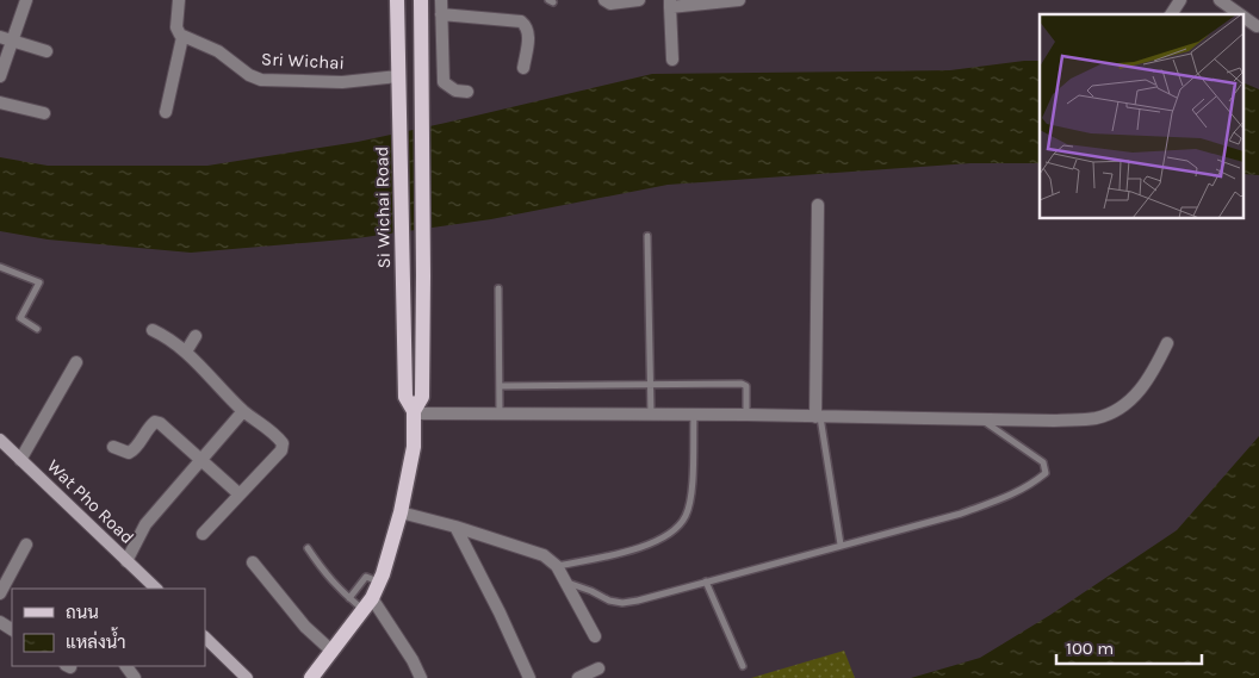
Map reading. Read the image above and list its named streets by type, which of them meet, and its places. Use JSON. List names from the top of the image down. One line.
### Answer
{"streets":{"main road":["Si Wichai Road"],"street":["Sri Wichai","Wat Pho Road"]},"crossings":[["Sri Wichai","Si Wichai Road"]],"legend":["ถนน","แหล่งน้ำ"],"scale_bar":"100 m"}
